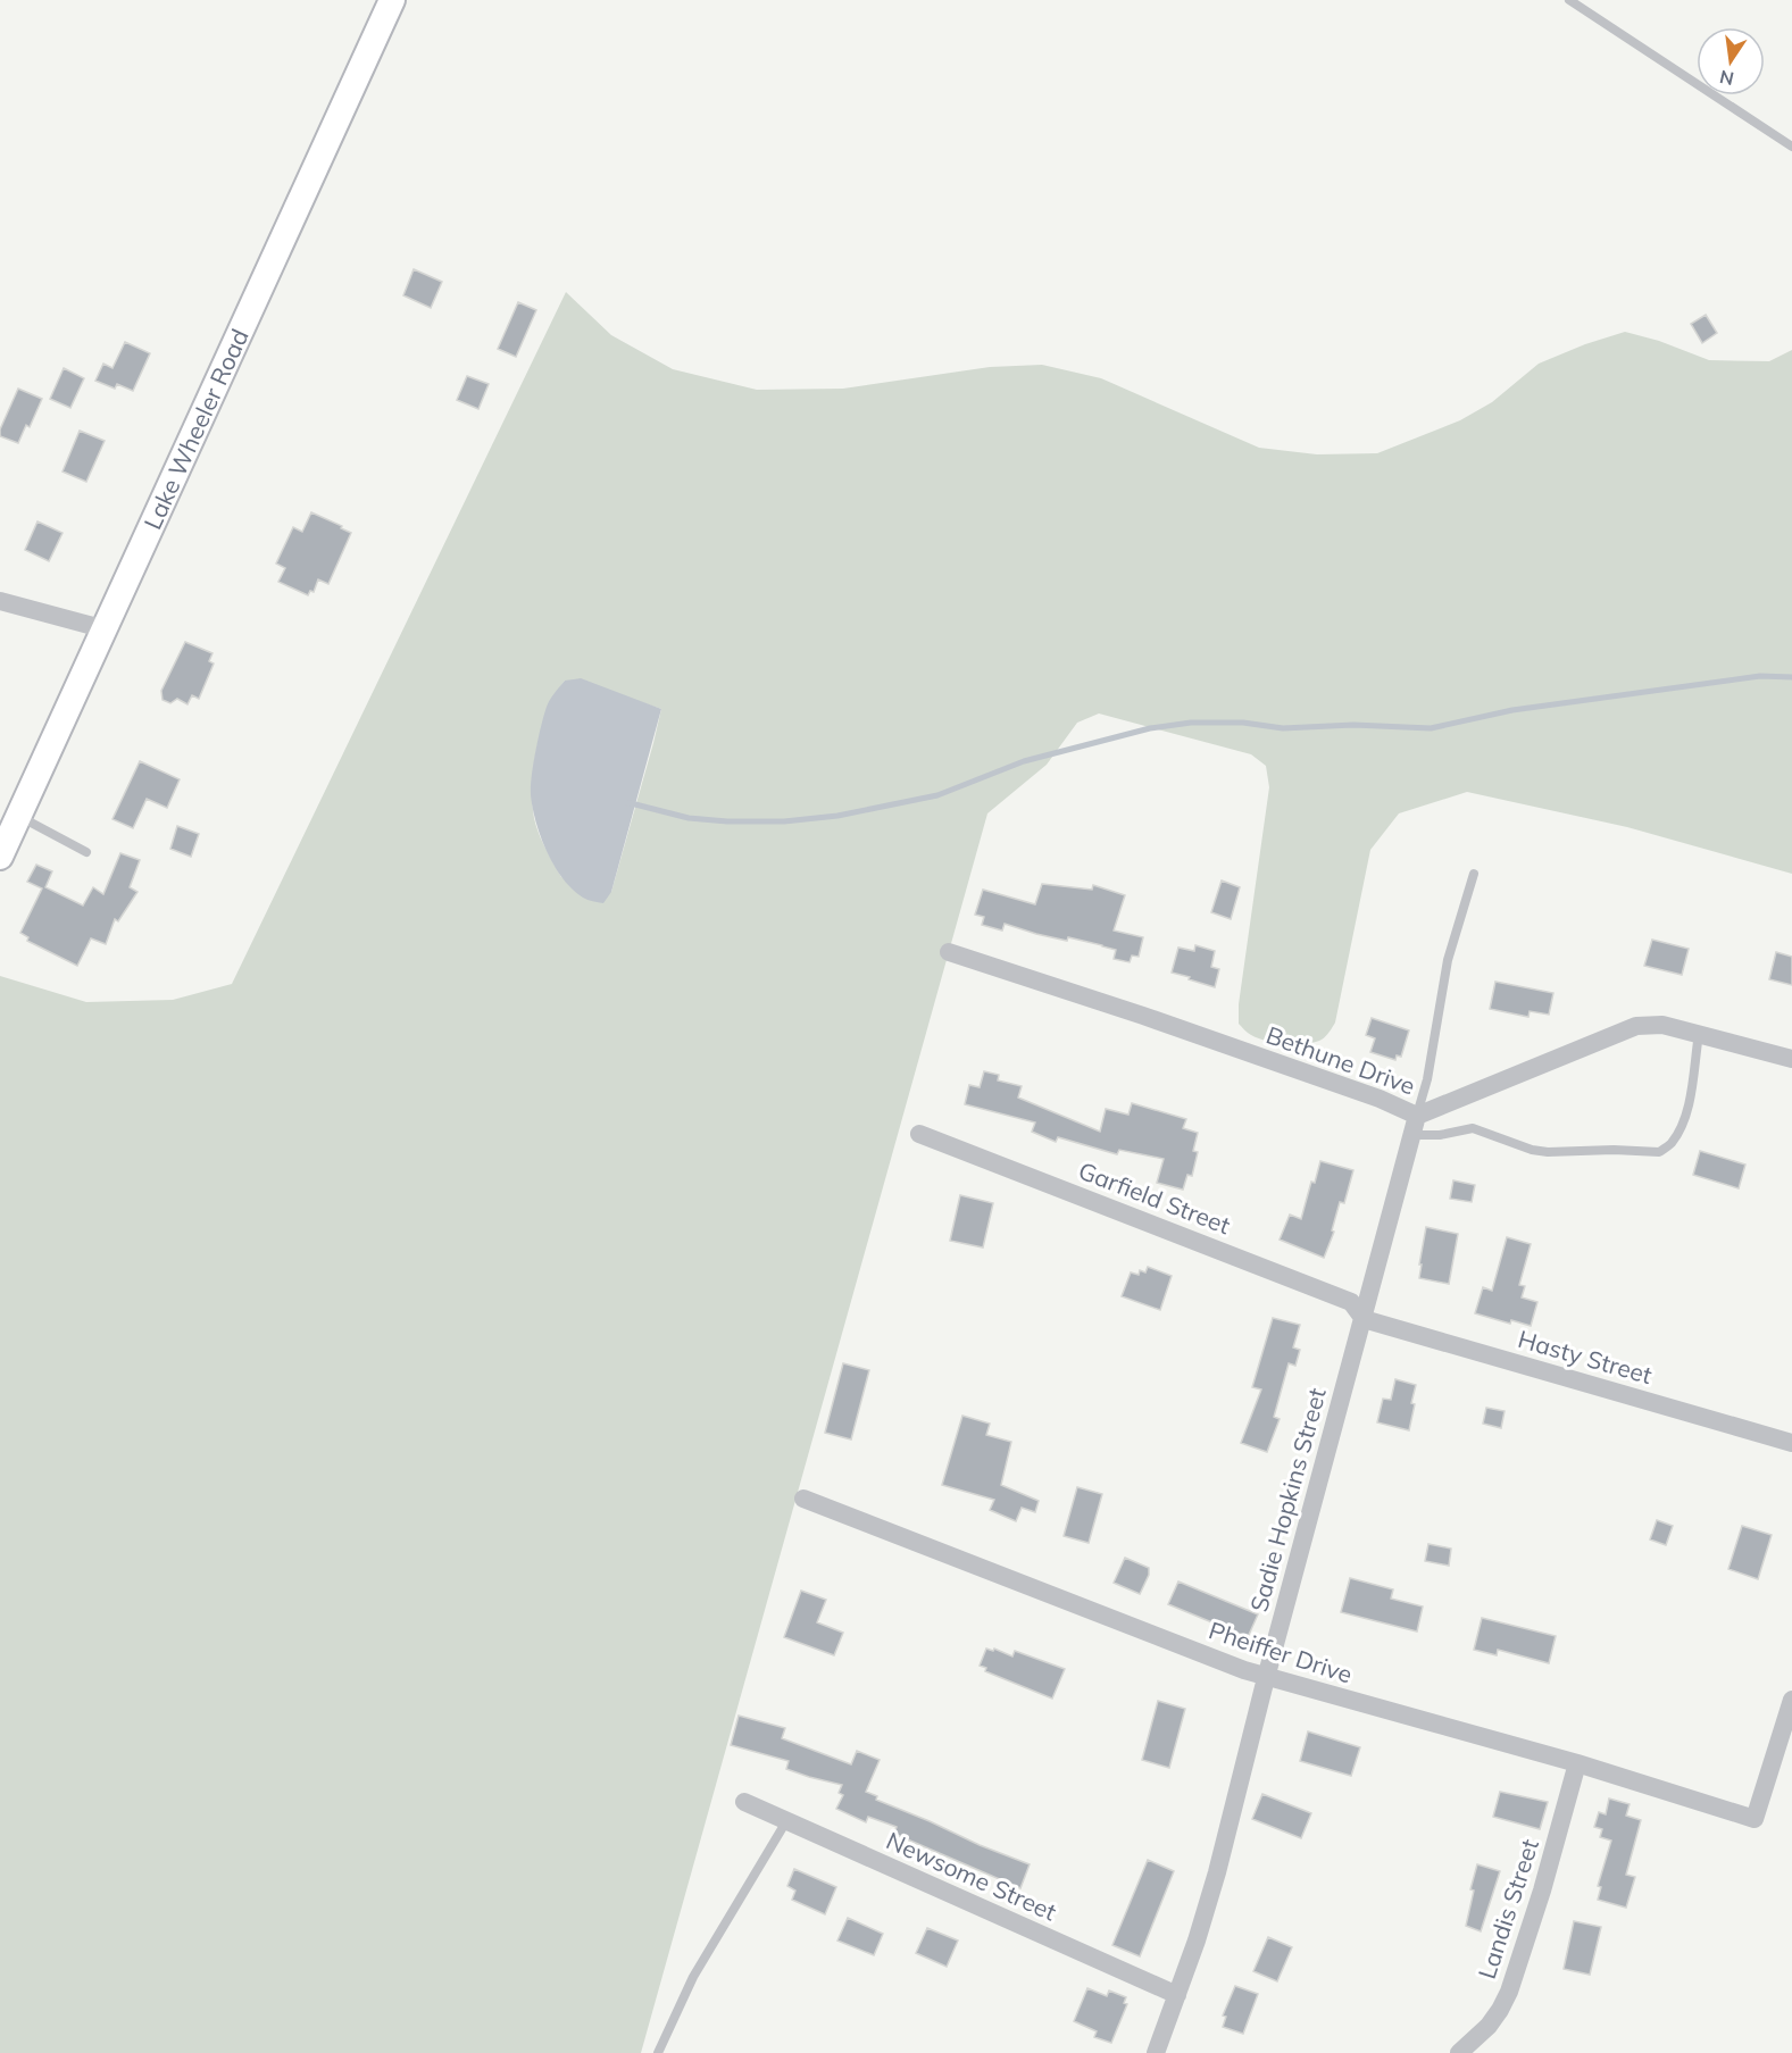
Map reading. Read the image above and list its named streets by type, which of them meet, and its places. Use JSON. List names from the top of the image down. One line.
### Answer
{"streets":{"street":["Lake Wheeler Road","Bethune Drive","Garfield Street","Hasty Street","Sadie Hopkins Street","Pheiffer Drive","Newsome Street","Landis Street"]},"crossings":[["Bethune Drive","Sadie Hopkins Street"],["Garfield Street","Hasty Street"],["Garfield Street","Sadie Hopkins Street"],["Hasty Street","Sadie Hopkins Street"],["Sadie Hopkins Street","Pheiffer Drive"],["Sadie Hopkins Street","Newsome Street"],["Pheiffer Drive","Landis Street"]],"north":"bottom"}
